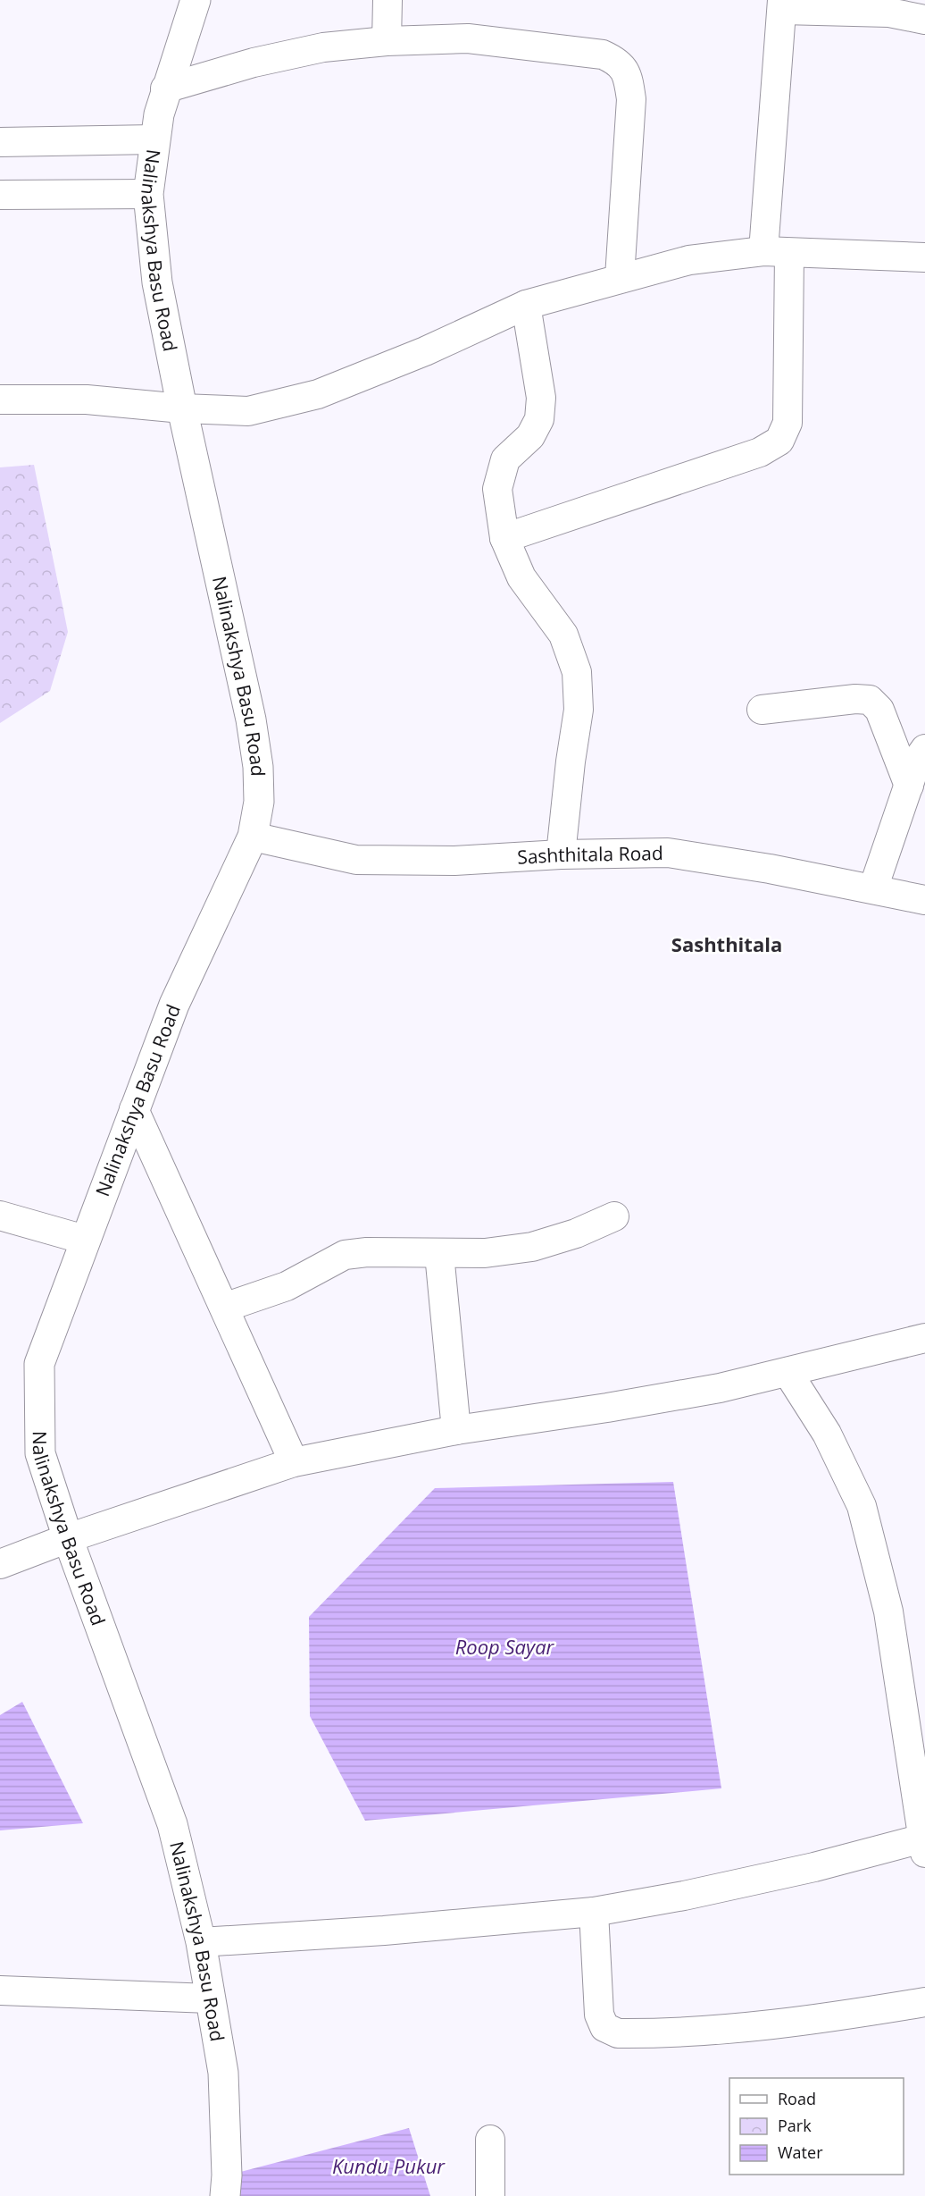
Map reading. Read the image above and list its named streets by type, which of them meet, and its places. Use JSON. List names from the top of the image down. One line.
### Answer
{"streets":{"street":["Nalinakshya Basu Road","Sashthitala Road"]},"crossings":[["Nalinakshya Basu Road","Sashthitala Road"]],"districts":["Sashthitala"],"water":["Roop Sayar","Kundu Pukur"],"legend":["Road","Park","Water"]}
